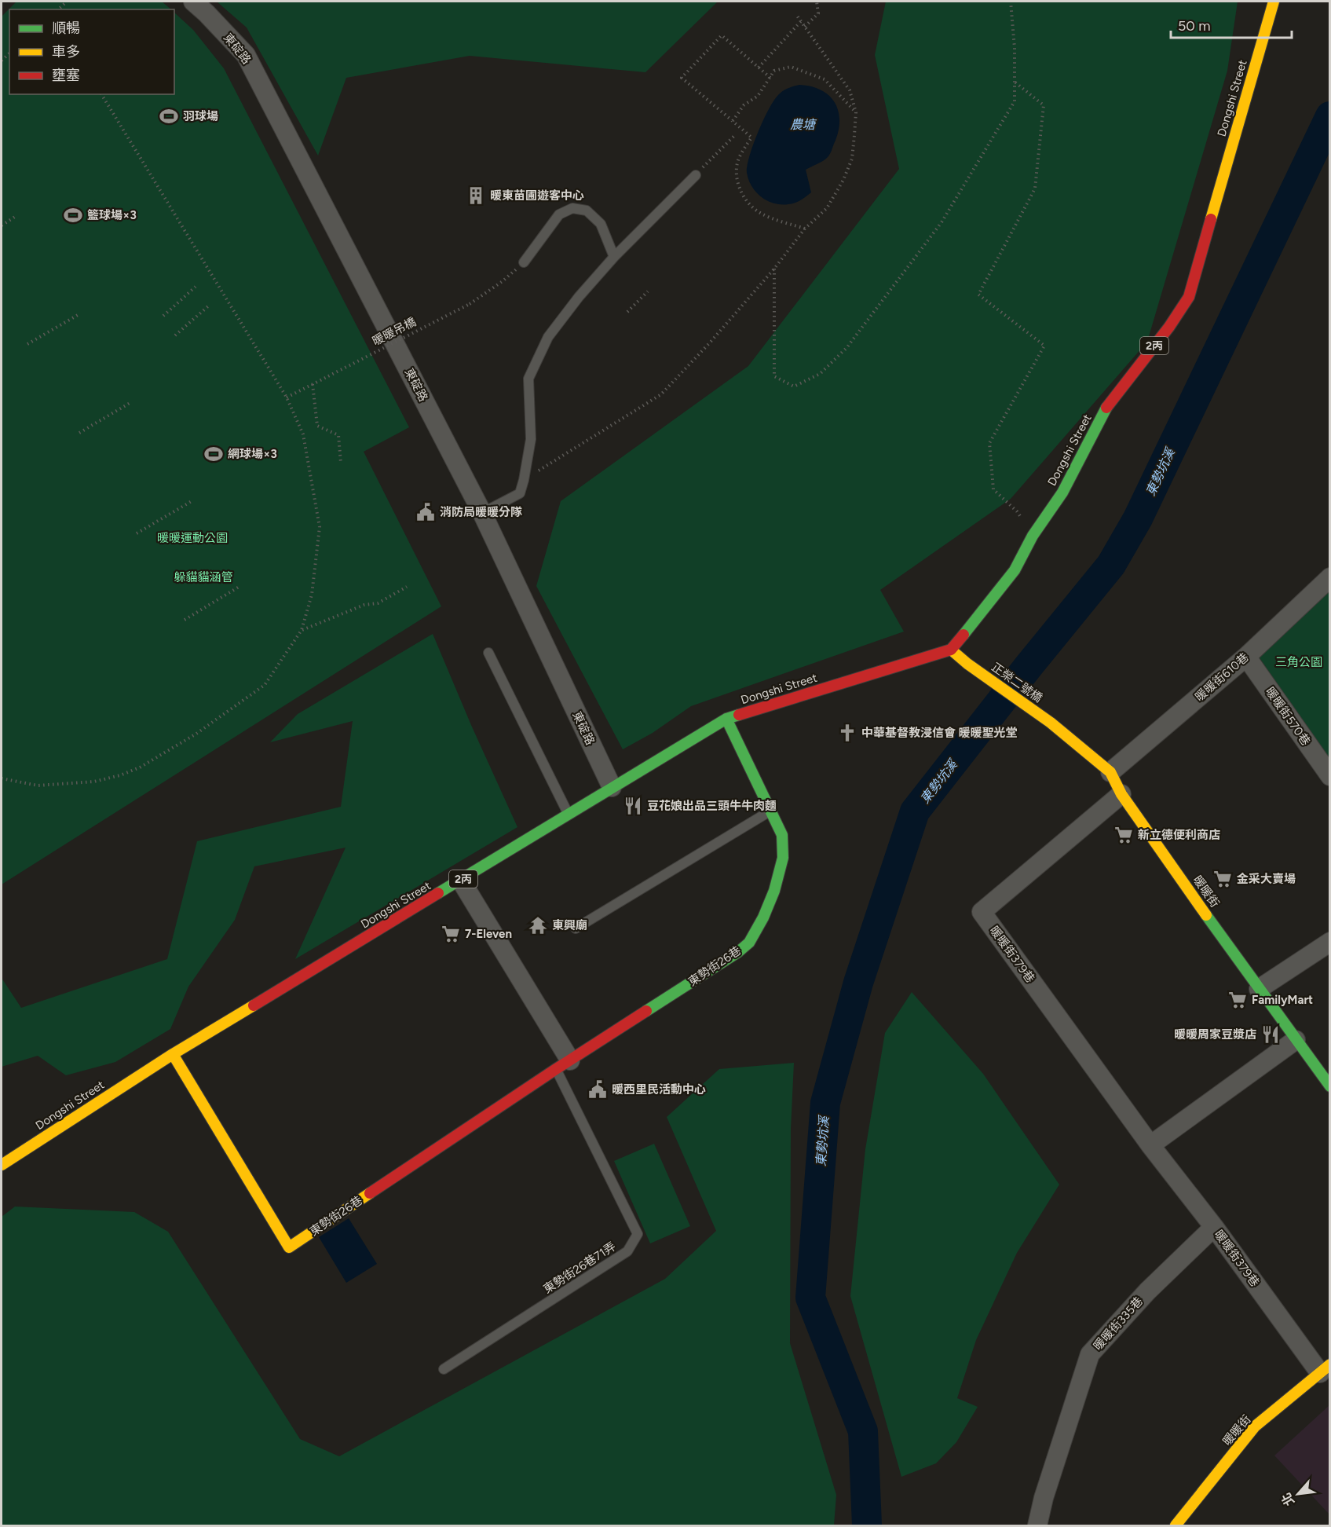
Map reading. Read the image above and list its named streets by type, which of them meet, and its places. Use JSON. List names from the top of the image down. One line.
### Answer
{"streets":{"main road":["Dongshi Street","2丙","正榮二號橋","暖暖街","東勢街26巷"],"street":["東碇路","暖暖街610巷","暖暖街570巷","暖暖街379巷","暖暖街335巷"],"lane":["東勢街26巷71弄"],"path":["暖暖吊橋"]},"crossings":[["東碇路","Dongshi Street"],["Dongshi Street","正榮二號橋"],["Dongshi Street","東勢街26巷"],["暖暖街610巷","暖暖街570巷"],["暖暖街610巷","暖暖街"],["正榮二號橋","暖暖街"],["暖暖街","暖暖街379巷"],["暖暖街379巷","暖暖街335巷"],["東勢街26巷","東勢街26巷71弄"]],"water":["農塘","東勢坑溪"],"parks":["暖暖運動公園","躲貓貓涵管","三角公園"],"places":{"sports":["羽球場","籃球場×3","網球場×3"],"building":["暖東苗圃遊客中心"],"public building":["消防局暖暖分隊","暖西里民活動中心"],"church":["中華基督教浸信會 暖暖聖光堂"],"restaurant":["豆花娘出品三頭牛牛肉麵","暖暖周家豆漿店"],"supermarket":["新立德便利商店","金采大賣場","7-Eleven","FamilyMart"],"temple":["東興廟"]},"legend":["順暢","車多","壅塞"],"scale_bar":"50 m","north":"bottom left"}
